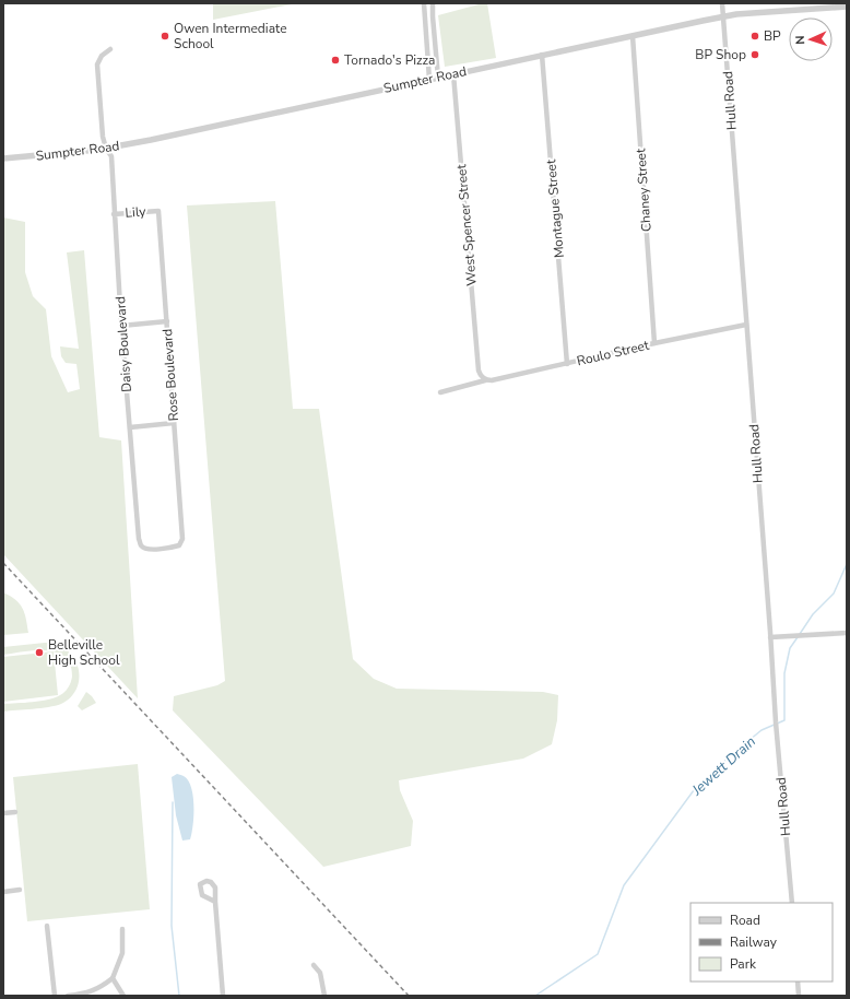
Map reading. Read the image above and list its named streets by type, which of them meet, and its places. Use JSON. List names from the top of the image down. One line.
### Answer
{"streets":{"street":["Sumpter Road","Hull Road","Chaney Street","Montague Street","Lily","West Spencer Street","Daisy Boulevard","Roulo Street","Rose Boulevard"]},"crossings":[["Sumpter Road","Hull Road"],["Sumpter Road","Chaney Street"],["Sumpter Road","Montague Street"],["Sumpter Road","West Spencer Street"],["Sumpter Road","Daisy Boulevard"],["Hull Road","Roulo Street"],["Chaney Street","Roulo Street"],["Montague Street","Roulo Street"],["Lily","Daisy Boulevard"],["Lily","Rose Boulevard"],["West Spencer Street","Roulo Street"],["Daisy Boulevard","Rose Boulevard"]],"water":["Jewett Drain"],"places":["Owen Intermediate School","BP","BP Shop","Tornado's Pizza","Belleville High School"],"legend":["Road","Railway","Park"],"north":"left"}
